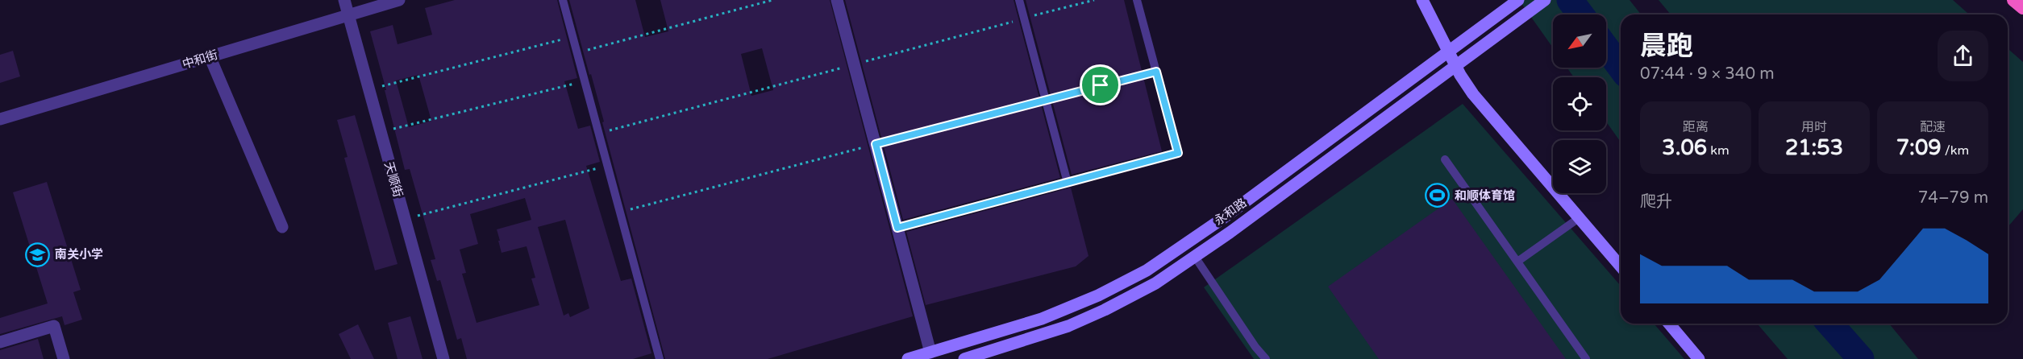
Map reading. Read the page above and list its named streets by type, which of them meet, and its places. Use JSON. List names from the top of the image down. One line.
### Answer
{"streets":{"main road":["永和路"],"street":["中和街","天顺街"]},"crossings":[["中和街","天顺街"]],"places":{"sports":["和顺体育馆"],"school or university":["南关小学"]},"north":"bottom left","page":{"heading":["晨跑","07:44 · 9 × 340 m"],"stats":[["距离","3.06 km"],["用时","21:53"],["配速","7:09 /km"]],"chart":["爬升","74–79 m"]}}
